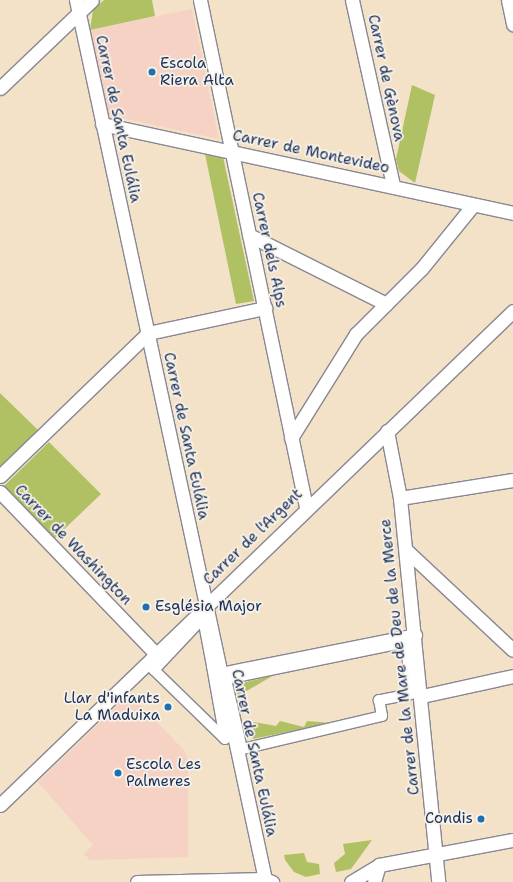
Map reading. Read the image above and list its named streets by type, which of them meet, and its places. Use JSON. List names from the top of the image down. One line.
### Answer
{"streets":{"street":["Carrer de Gènova","Carrer de Santa Eulália","Carrer de Montevideo","Carrer dels Alps","Carrer de l'Argent","Carrer de Washington","Carrer de la Mare de Deu de la Merce"]},"crossings":[["Carrer de Gènova","Carrer de Montevideo"],["Carrer de Santa Eulália","Carrer de Montevideo"],["Carrer de Santa Eulália","Carrer de l'Argent"],["Carrer de Montevideo","Carrer dels Alps"],["Carrer dels Alps","Carrer de l'Argent"],["Carrer de l'Argent","Carrer de Washington"],["Carrer de l'Argent","Carrer de la Mare de Deu de la Merce"]],"places":["Escola Riera Alta","Església Major","Llar d'infants La Maduixa","Escola Les Palmeres","Condis"]}
